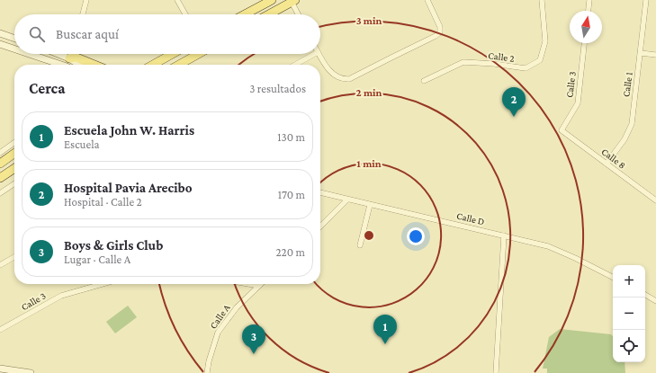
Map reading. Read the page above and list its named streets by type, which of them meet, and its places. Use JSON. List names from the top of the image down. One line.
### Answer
{"streets":{"street":["Calle 2","Calle 3","Calle 1","Calle 8","Calle D","Calle A"]},"crossings":[["Calle 3","Calle 8"],["Calle 1","Calle 8"]],"north":"top","page":{"search":"Buscar aquí","heading":["Cerca","3 resultados"],"pins":["2","1","3"],"list":[{"mark":"1","name":"Escuela John W. Harris","note":"Escuela","value":"130 m"},{"mark":"2","name":"Hospital Pavia Arecibo","note":"Hospital · Calle 2","value":"170 m"},{"mark":"3","name":"Boys & Girls Club","note":"Lugar · Calle A","value":"220 m"}],"map_buttons":["+","−"]},"rings":["3 min","2 min","1 min"]}
